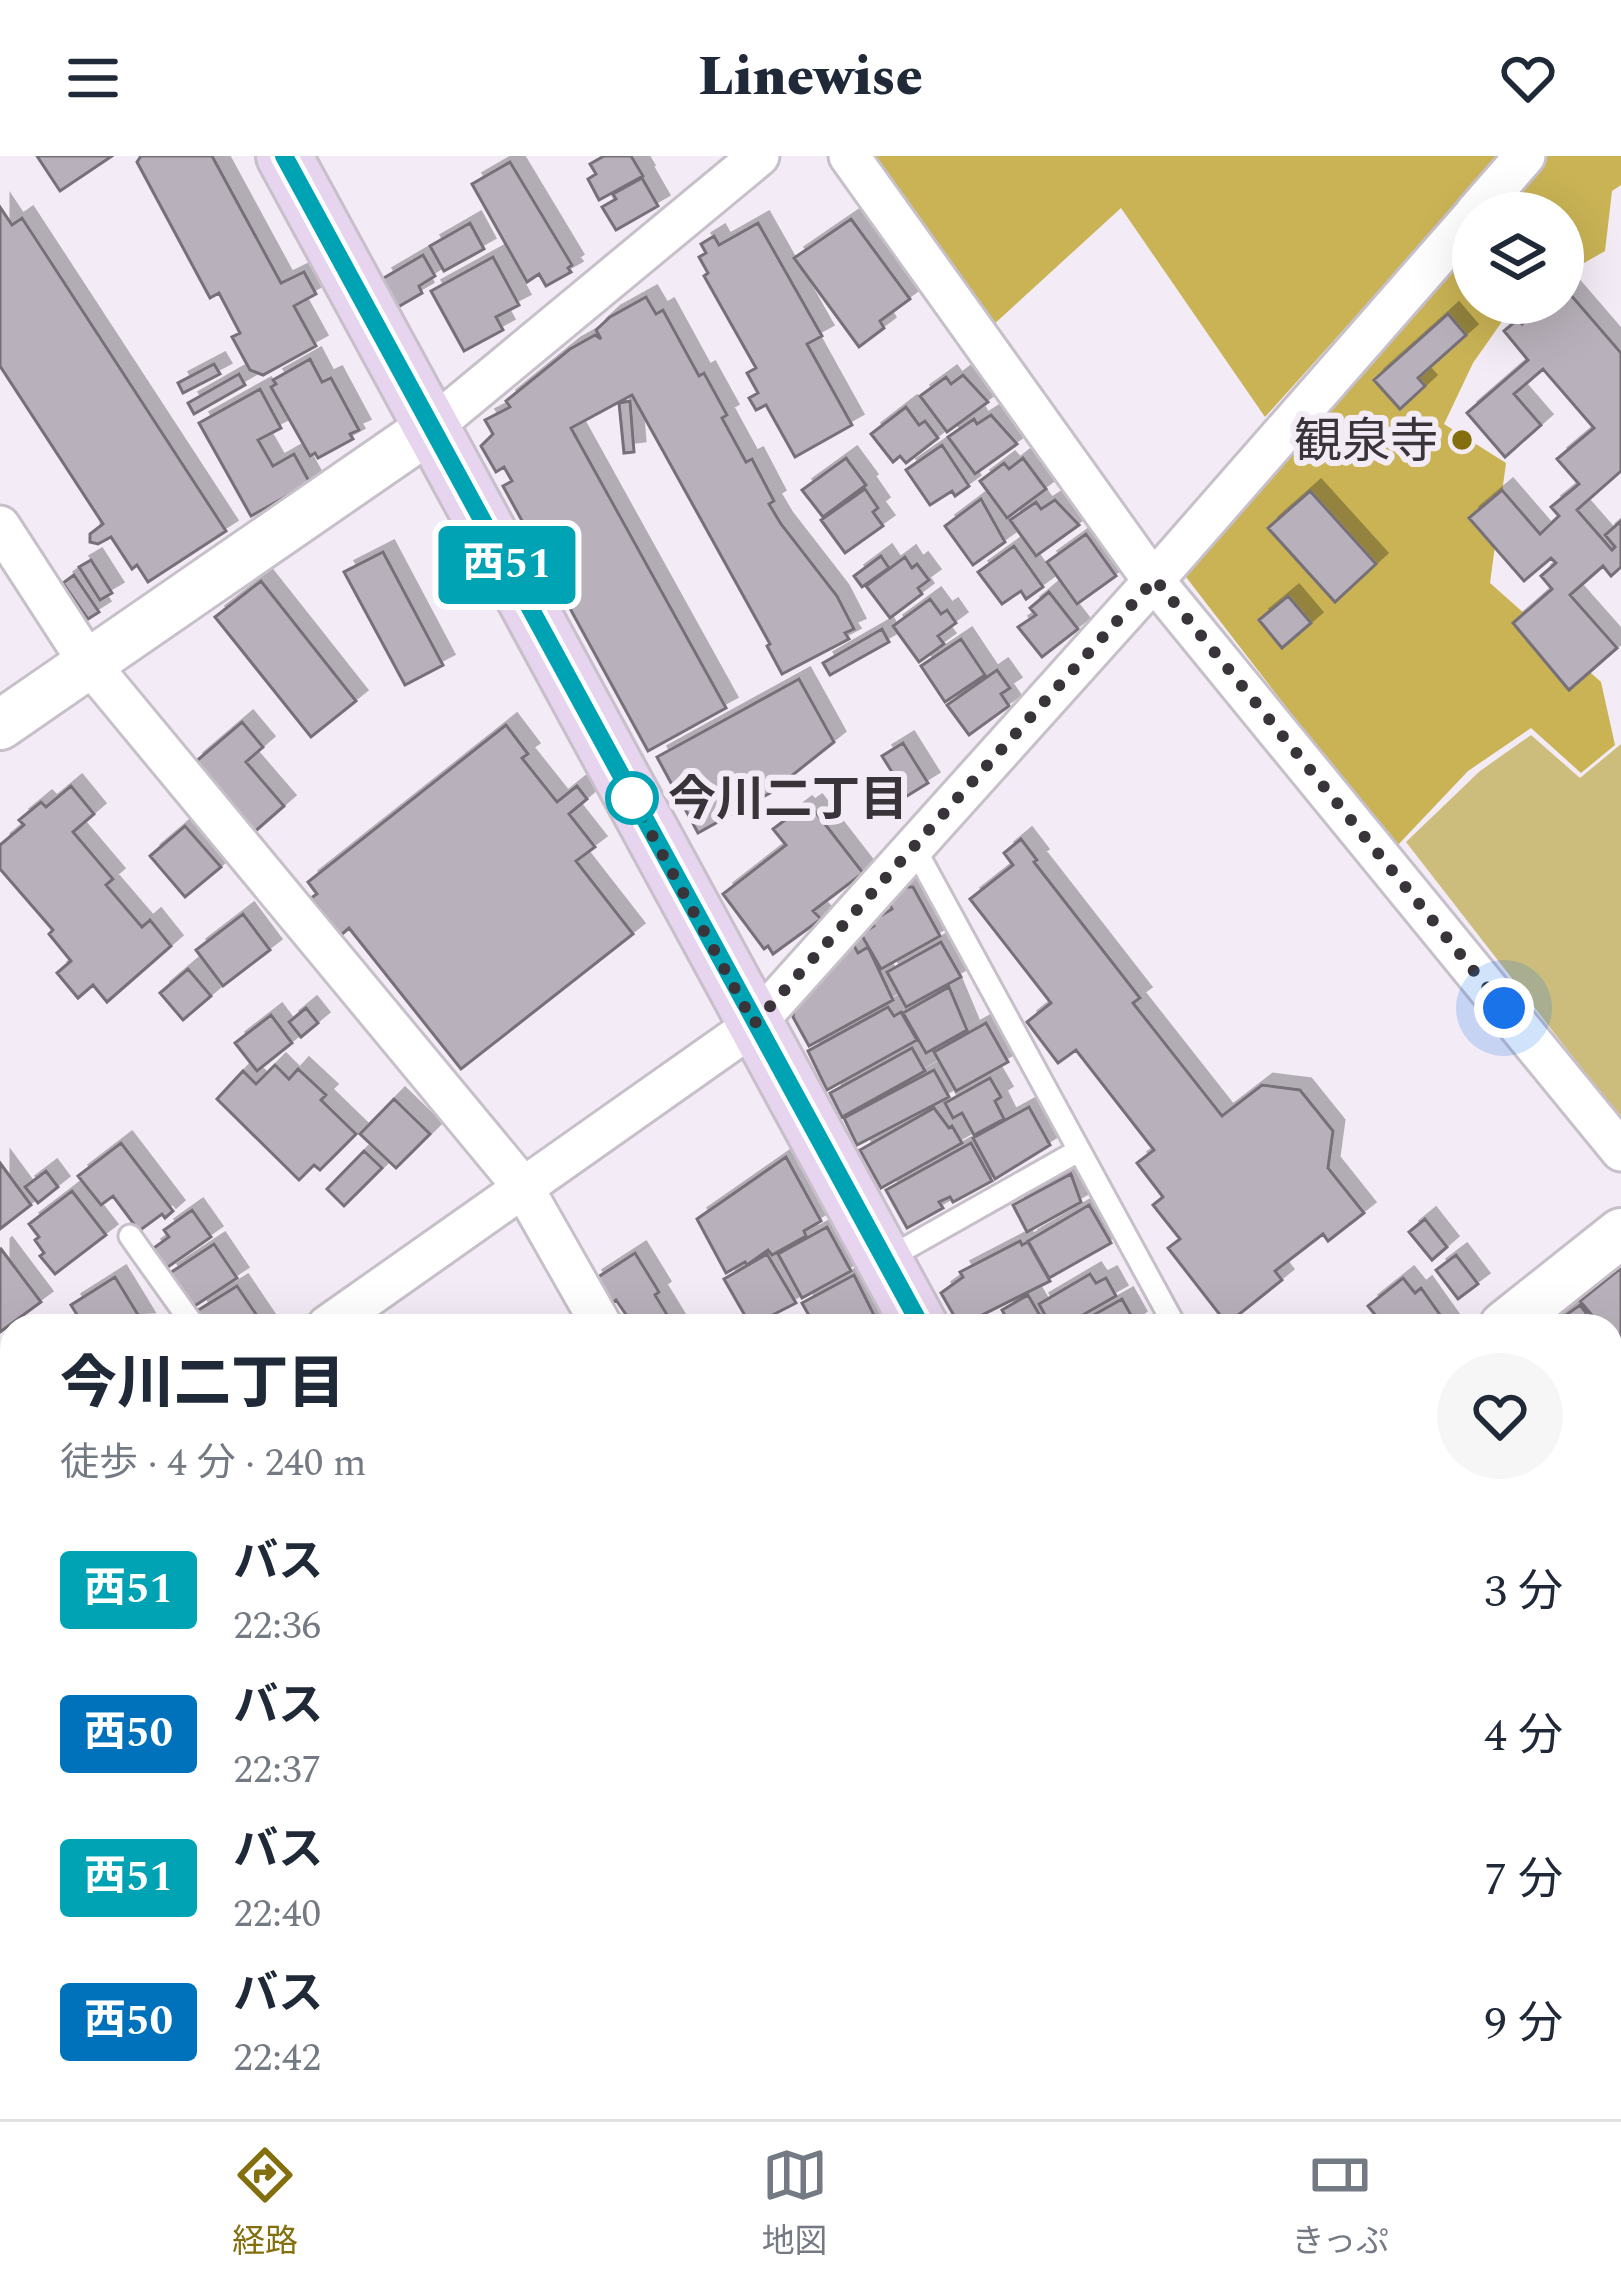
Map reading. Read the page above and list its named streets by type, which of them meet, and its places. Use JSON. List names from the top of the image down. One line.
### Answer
{"places":["観泉寺","今川二丁目"],"lines":["bus line 西51"],"page":{"header":"Linewise","on_map":"西51","heading":["今川二丁目","徒歩 · 4 分 · 240 m"],"list":[{"mark":"西51","name":"バス","note":"22:36","value":"3 分"},{"mark":"西50","name":"バス","note":"22:37","value":"4 分"},{"mark":"西51","name":"バス","note":"22:40","value":"7 分"},{"mark":"西50","name":"バス","note":"22:42","value":"9 分"}],"tabs":["経路","地図","きっぷ"]}}
